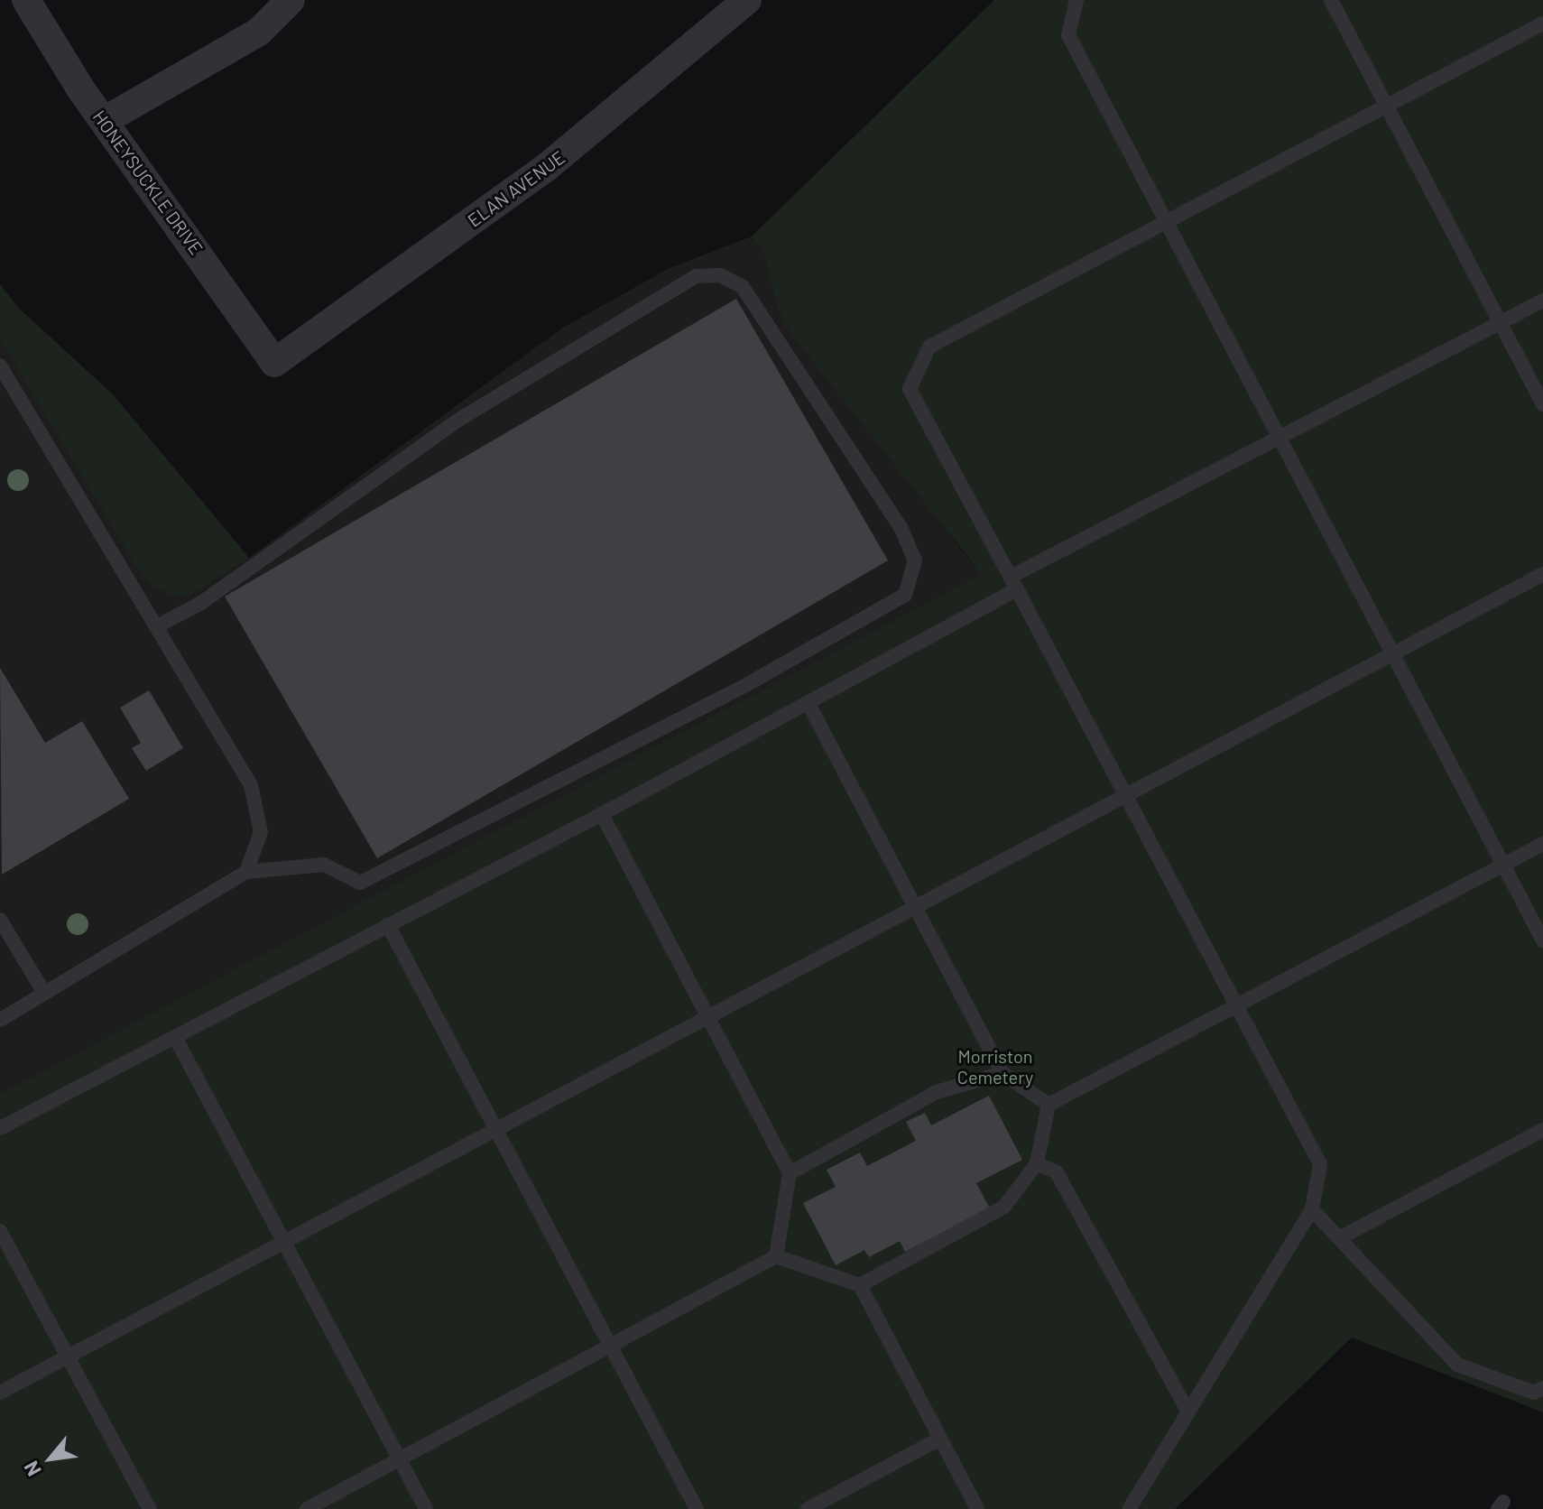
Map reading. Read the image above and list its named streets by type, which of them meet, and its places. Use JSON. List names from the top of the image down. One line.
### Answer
{"streets":{"street":["HONEYSUCKLE DRIVE","ELAN AVENUE"]},"crossings":[["HONEYSUCKLE DRIVE","ELAN AVENUE"]],"parks":["Morriston Cemetery"],"north":"bottom left"}
